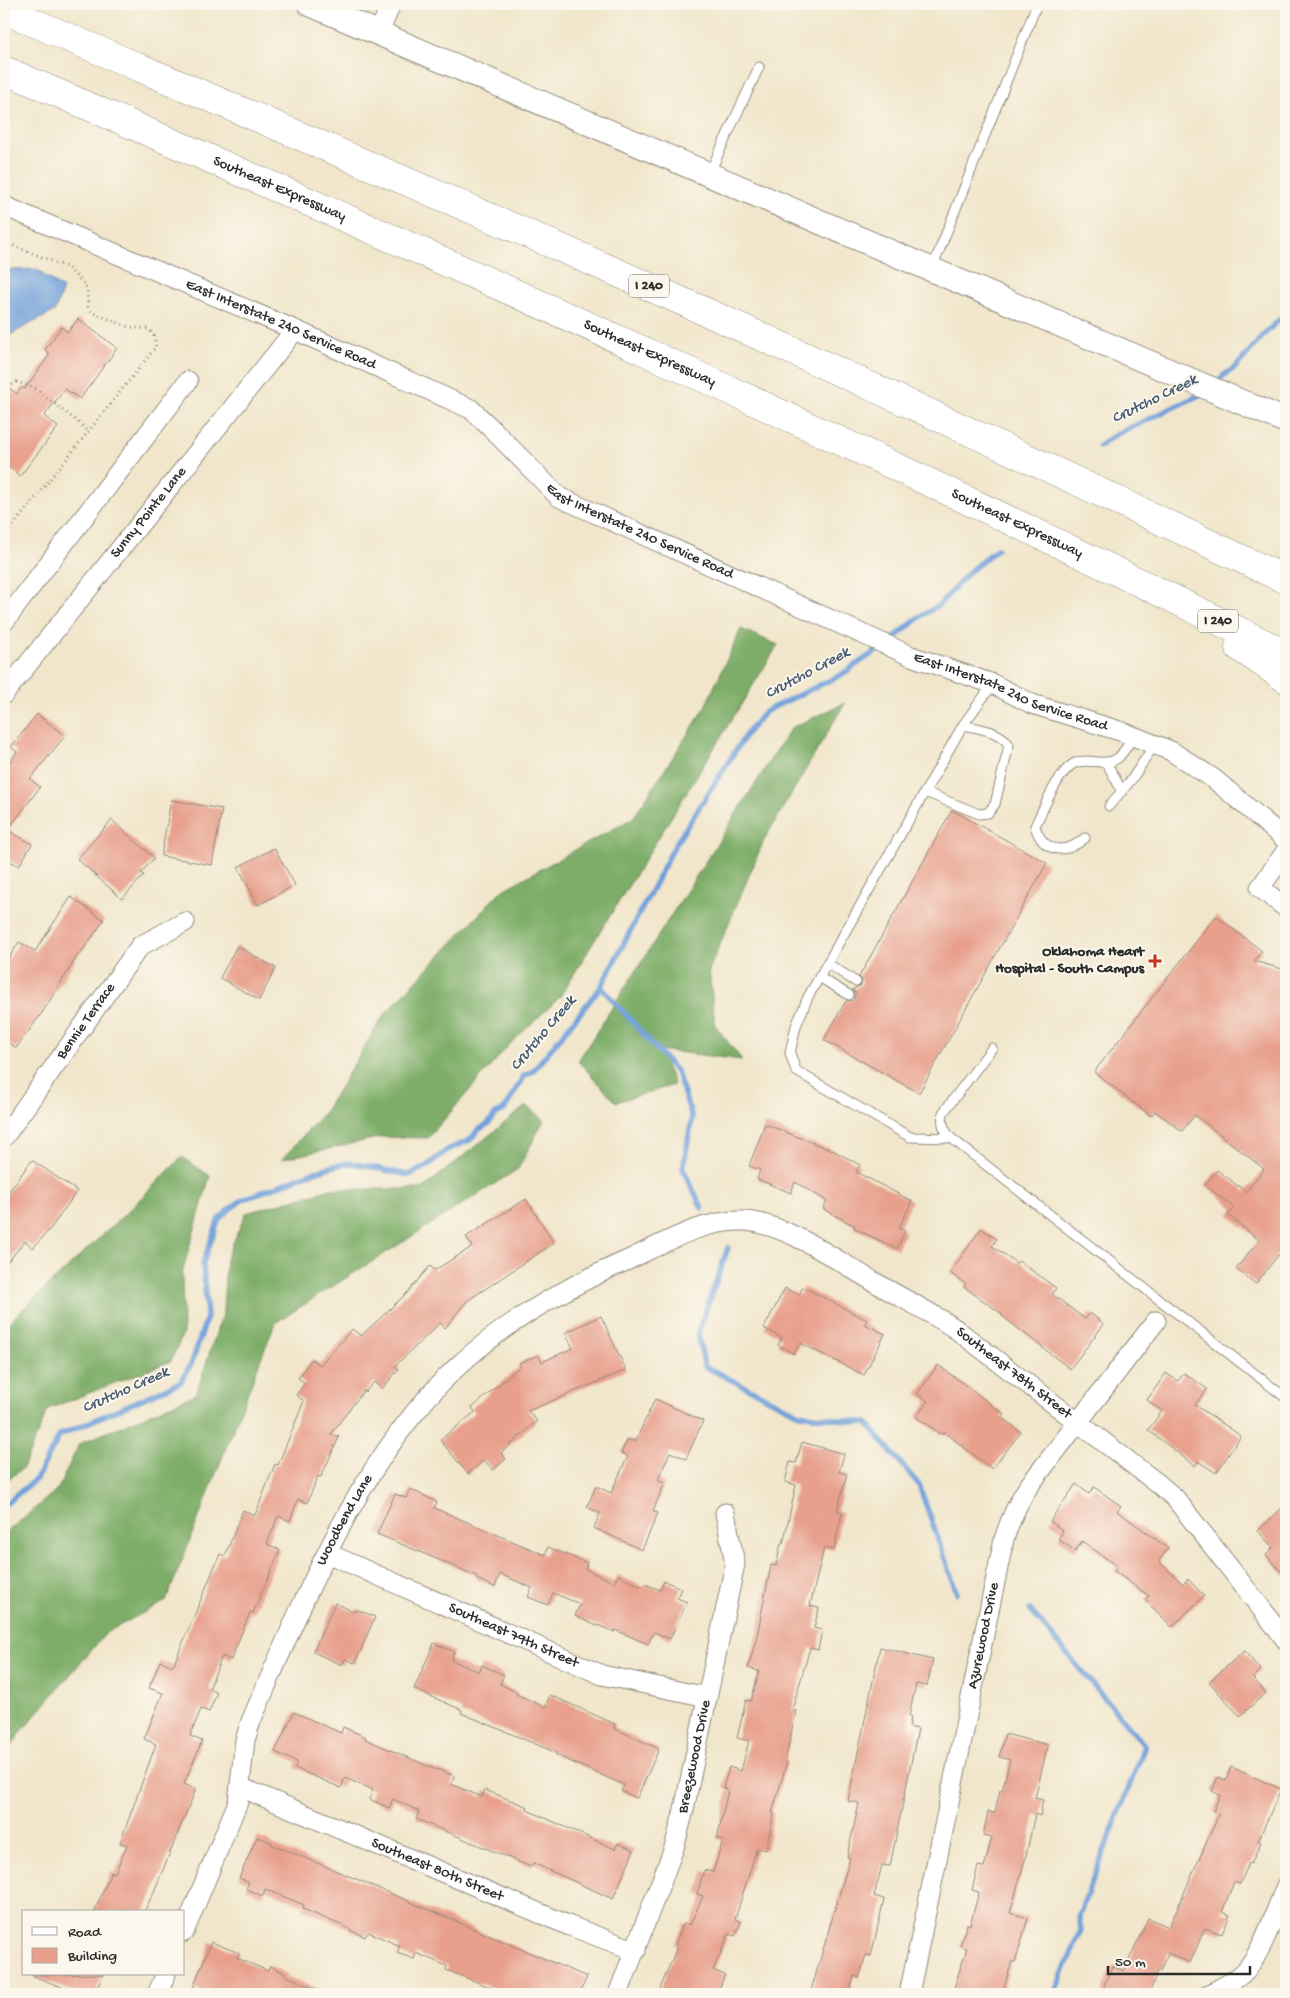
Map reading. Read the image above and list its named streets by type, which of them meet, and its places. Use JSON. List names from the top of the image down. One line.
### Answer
{"streets":{"highway":["Southeast Expressway","I 240"],"street":["East Interstate 240 Service Road","Sunny Pointe Lane","Bennie Terrace","Southeast 78th Street","Woodbend Lane","Southeast 79th Street","Azurewood Drive","Breezewood Drive","Southeast 80th Street"]},"crossings":[["East Interstate 240 Service Road","Sunny Pointe Lane"],["Southeast 78th Street","Woodbend Lane"],["Southeast 78th Street","Azurewood Drive"],["Woodbend Lane","Southeast 79th Street"],["Woodbend Lane","Southeast 80th Street"],["Southeast 79th Street","Breezewood Drive"],["Breezewood Drive","Southeast 80th Street"]],"water":["Crutcho Creek"],"places":{"health":["Oklahoma Heart Hospital - South Campus"]},"legend":["Road","Building"],"scale_bar":"50 m"}
